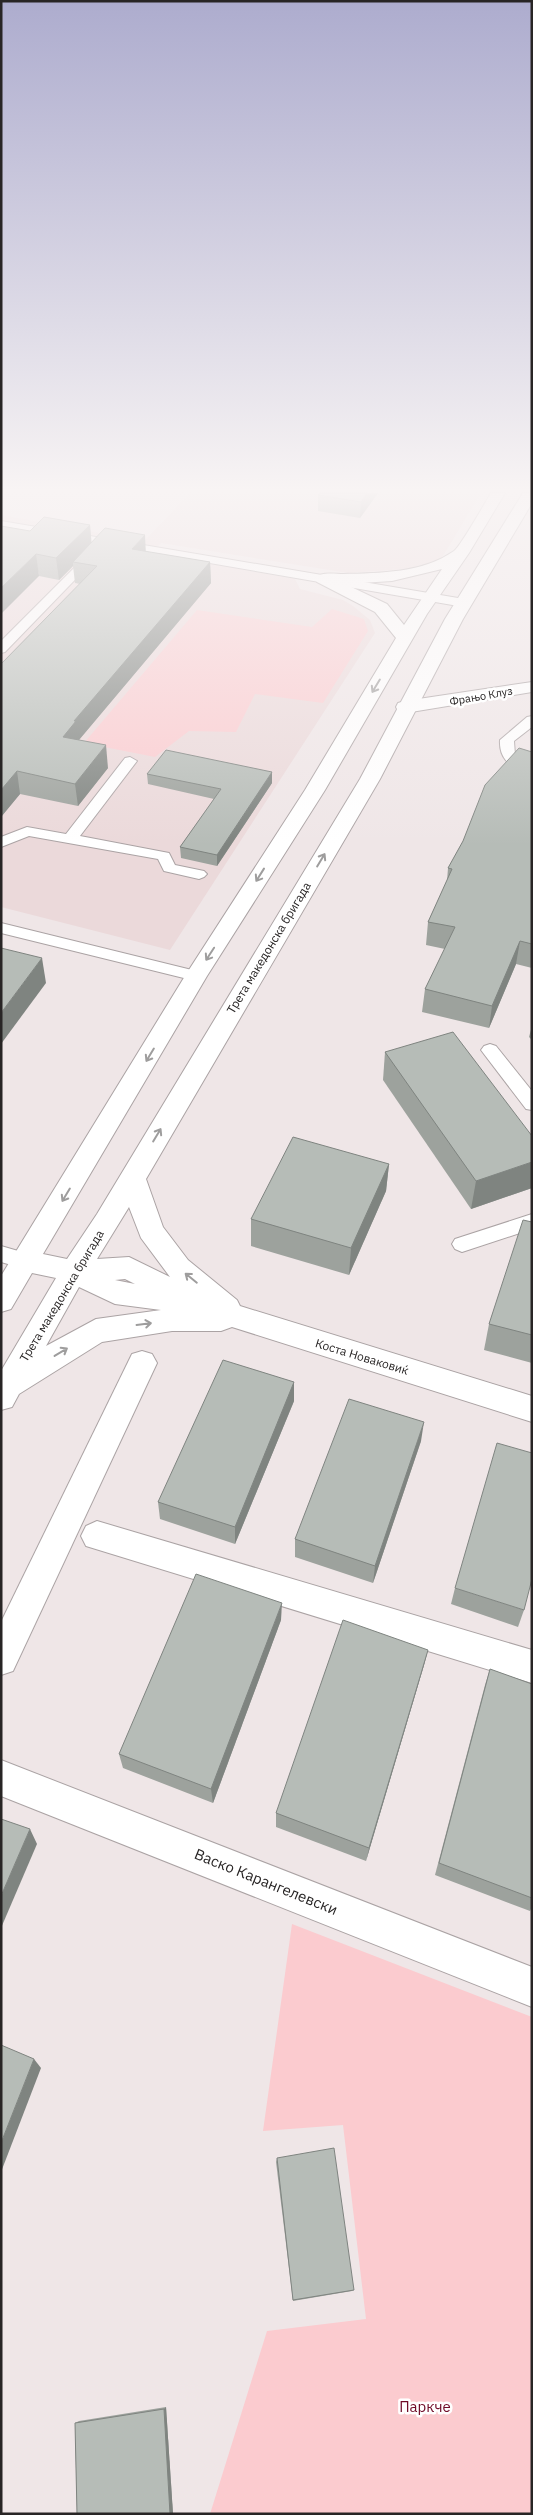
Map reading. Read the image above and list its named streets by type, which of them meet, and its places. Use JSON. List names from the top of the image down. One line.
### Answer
{"streets":{"street":["Фрањо Клуз","Трета македонска бригада","Коста Новаковиќ","Васко Карангелевски"]},"crossings":[["Фрањо Клуз","Трета македонска бригада"],["Трета македонска бригада","Коста Новаковиќ"]],"parks":["Паркче"]}
